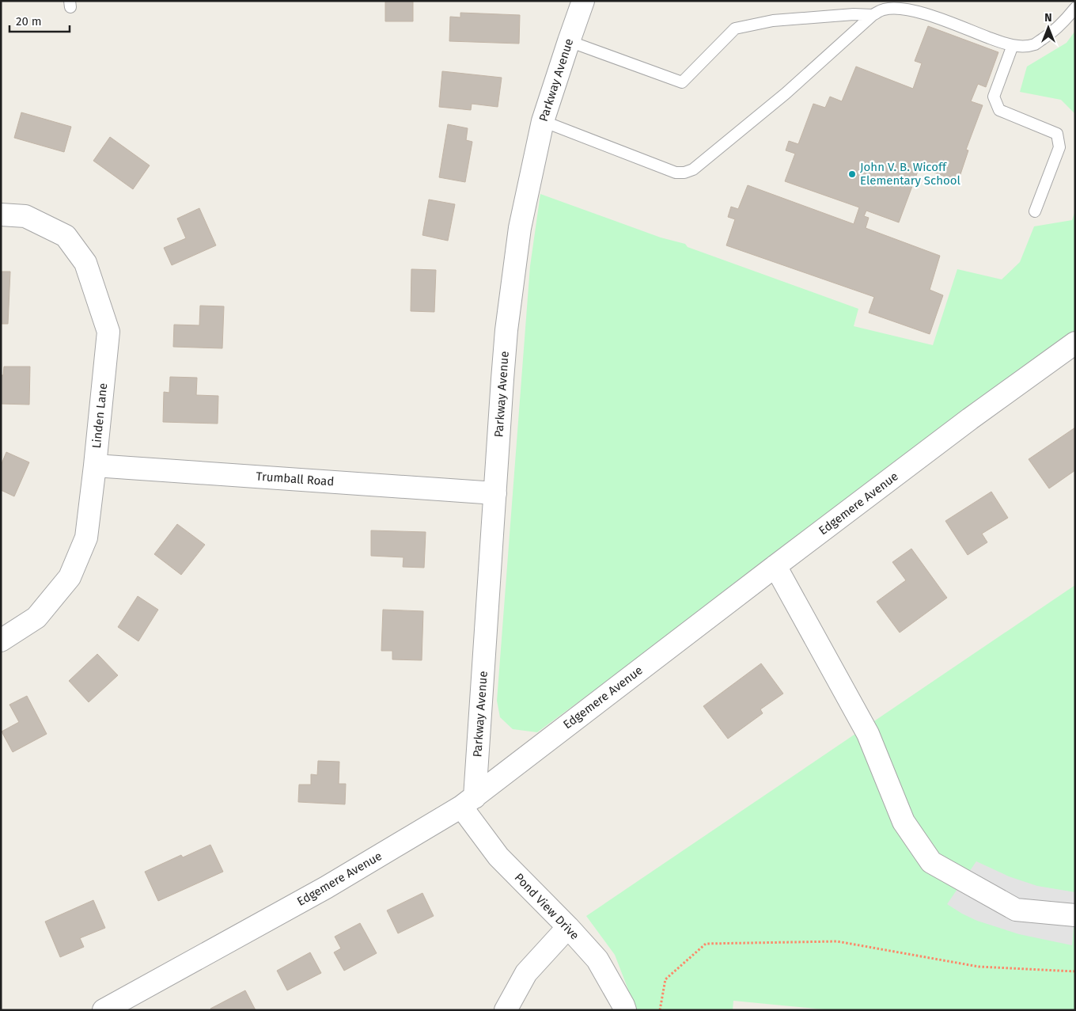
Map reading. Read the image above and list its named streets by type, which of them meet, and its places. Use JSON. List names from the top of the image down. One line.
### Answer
{"streets":{"street":["Parkway Avenue","Linden Lane","Trumball Road","Edgemere Avenue","Pond View Drive"]},"crossings":[["Parkway Avenue","Trumball Road"],["Parkway Avenue","Edgemere Avenue"],["Parkway Avenue","Pond View Drive"],["Linden Lane","Trumball Road"],["Edgemere Avenue","Pond View Drive"]],"places":["John V. B. Wicoff Elementary School"],"scale_bar":"20 m","north":"top"}
